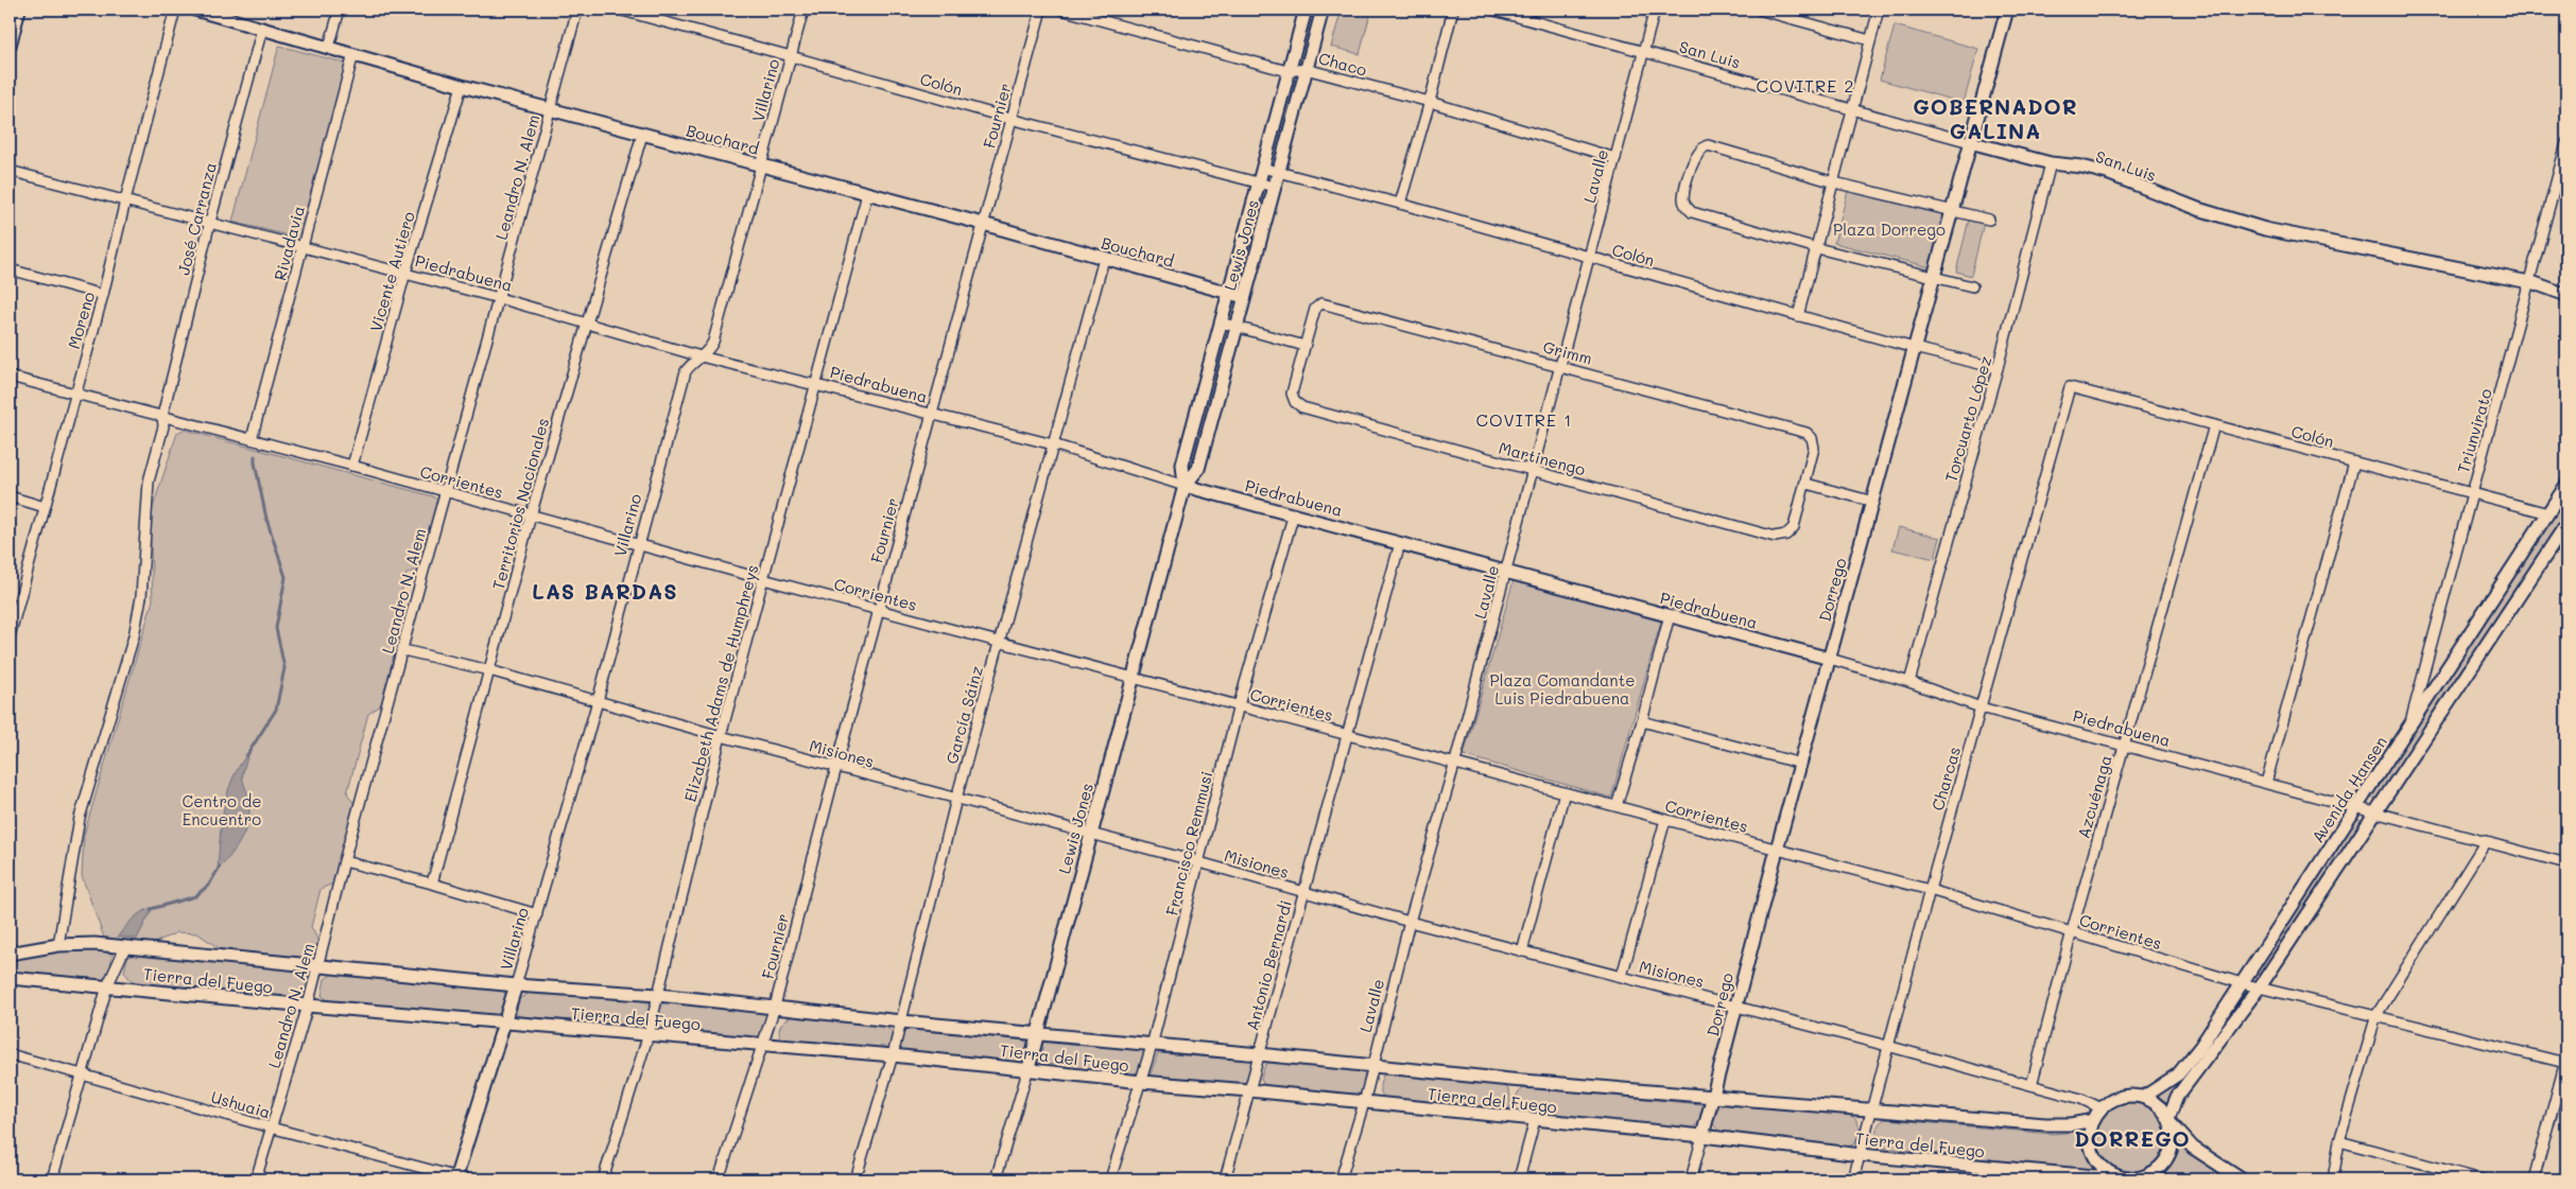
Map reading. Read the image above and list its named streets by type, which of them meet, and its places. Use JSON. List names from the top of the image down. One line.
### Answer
{"streets":{"street":["San Luis","Chaco","Colón","Villarino","Fournier","Bouchard","Lavalle","Leandro N. Alem","José Carranza","Rivadavia","Lewis Jones","Vicente Autiero","Piedrabuena","Moreno","Grimm","Torcuarto López","Triunvirato","Martinengo","Corrientes","Territorios Nacionales","Dorrego","Elizabeth Adams de Humphreys","García Sáinz","Misiones","Charcas","Avenida Hansen","Azcuénaga","Francisco Remmusi","Antonio Bernardi","Tierra del Fuego","Ushuaia"]},"crossings":[["San Luis","Lavalle"],["San Luis","Torcuarto López"],["San Luis","Triunvirato"],["San Luis","Dorrego"],["Chaco","Lavalle"],["Chaco","Lewis Jones"],["Colón","Villarino"],["Colón","Fournier"],["Colón","Lavalle"],["Colón","Lewis Jones"],["Colón","Torcuarto López"],["Colón","Triunvirato"],["Colón","Dorrego"],["Colón","Charcas"],["Colón","Avenida Hansen"],["Colón","Azcuénaga"],["Villarino","Bouchard"],["Villarino","Piedrabuena"],["Villarino","Corrientes"],["Villarino","Misiones"],["Villarino","Tierra del Fuego"],["Villarino","Ushuaia"],["Fournier","Bouchard"],["Fournier","Piedrabuena"],["Fournier","Corrientes"],["Fournier","Misiones"],["Fournier","Tierra del Fuego"],["Bouchard","Leandro N. Alem"],["Bouchard","José Carranza"],["Bouchard","Rivadavia"],["Bouchard","Lewis Jones"],["Bouchard","Vicente Autiero"],["Bouchard","Territorios Nacionales"],["Bouchard","Elizabeth Adams de Humphreys"],["Bouchard","García Sáinz"],["Lavalle","Piedrabuena"],["Lavalle","Grimm"],["Lavalle","Martinengo"],["Lavalle","Corrientes"],["Lavalle","Misiones"],["Lavalle","Tierra del Fuego"],["Leandro N. Alem","Piedrabuena"],["Leandro N. Alem","Corrientes"],["Leandro N. Alem","Misiones"],["Leandro N. Alem","Tierra del Fuego"],["Leandro N. Alem","Ushuaia"],["José Carranza","Piedrabuena"],["José Carranza","Corrientes"],["José Carranza","Tierra del Fuego"],["Rivadavia","Piedrabuena"],["Rivadavia","Corrientes"],["Lewis Jones","Piedrabuena"],["Lewis Jones","Corrientes"],["Lewis Jones","Misiones"],["Lewis Jones","Tierra del Fuego"],["Vicente Autiero","Piedrabuena"],["Vicente Autiero","Corrientes"],["Piedrabuena","Moreno"],["Piedrabuena","Torcuarto López"],["Piedrabuena","Territorios Nacionales"],["Piedrabuena","Dorrego"],["Piedrabuena","Elizabeth Adams de Humphreys"],["Piedrabuena","García Sáinz"],["Piedrabuena","Charcas"],["Piedrabuena","Avenida Hansen"],["Piedrabuena","Azcuénaga"],["Piedrabuena","Francisco Remmusi"],["Piedrabuena","Antonio Bernardi"],["Moreno","Corrientes"],["Grimm","Martinengo"],["Triunvirato","Avenida Hansen"],["Corrientes","Territorios Nacionales"],["Corrientes","Dorrego"],["Corrientes","Elizabeth Adams de Humphreys"],["Corrientes","García Sáinz"],["Corrientes","Charcas"],["Corrientes","Avenida Hansen"],["Corrientes","Azcuénaga"],["Corrientes","Francisco Remmusi"],["Corrientes","Antonio Bernardi"],["Territorios Nacionales","Misiones"],["Dorrego","Misiones"],["Dorrego","Tierra del Fuego"],["Elizabeth Adams de Humphreys","Misiones"],["Elizabeth Adams de Humphreys","Tierra del Fuego"],["García Sáinz","Misiones"],["García Sáinz","Tierra del Fuego"],["Misiones","Charcas"],["Misiones","Avenida Hansen"],["Misiones","Azcuénaga"],["Misiones","Francisco Remmusi"],["Misiones","Antonio Bernardi"],["Misiones","Tierra del Fuego"],["Charcas","Tierra del Fuego"],["Avenida Hansen","Tierra del Fuego"],["Francisco Remmusi","Tierra del Fuego"],["Antonio Bernardi","Tierra del Fuego"]],"districts":["COVITRE 2","GOBERNADOR GALINA","COVITRE 1","LAS BARDAS","DORREGO"],"parks":["Plaza Dorrego","Plaza Comandante Luis Piedrabuena","Centro de Encuentro"]}
